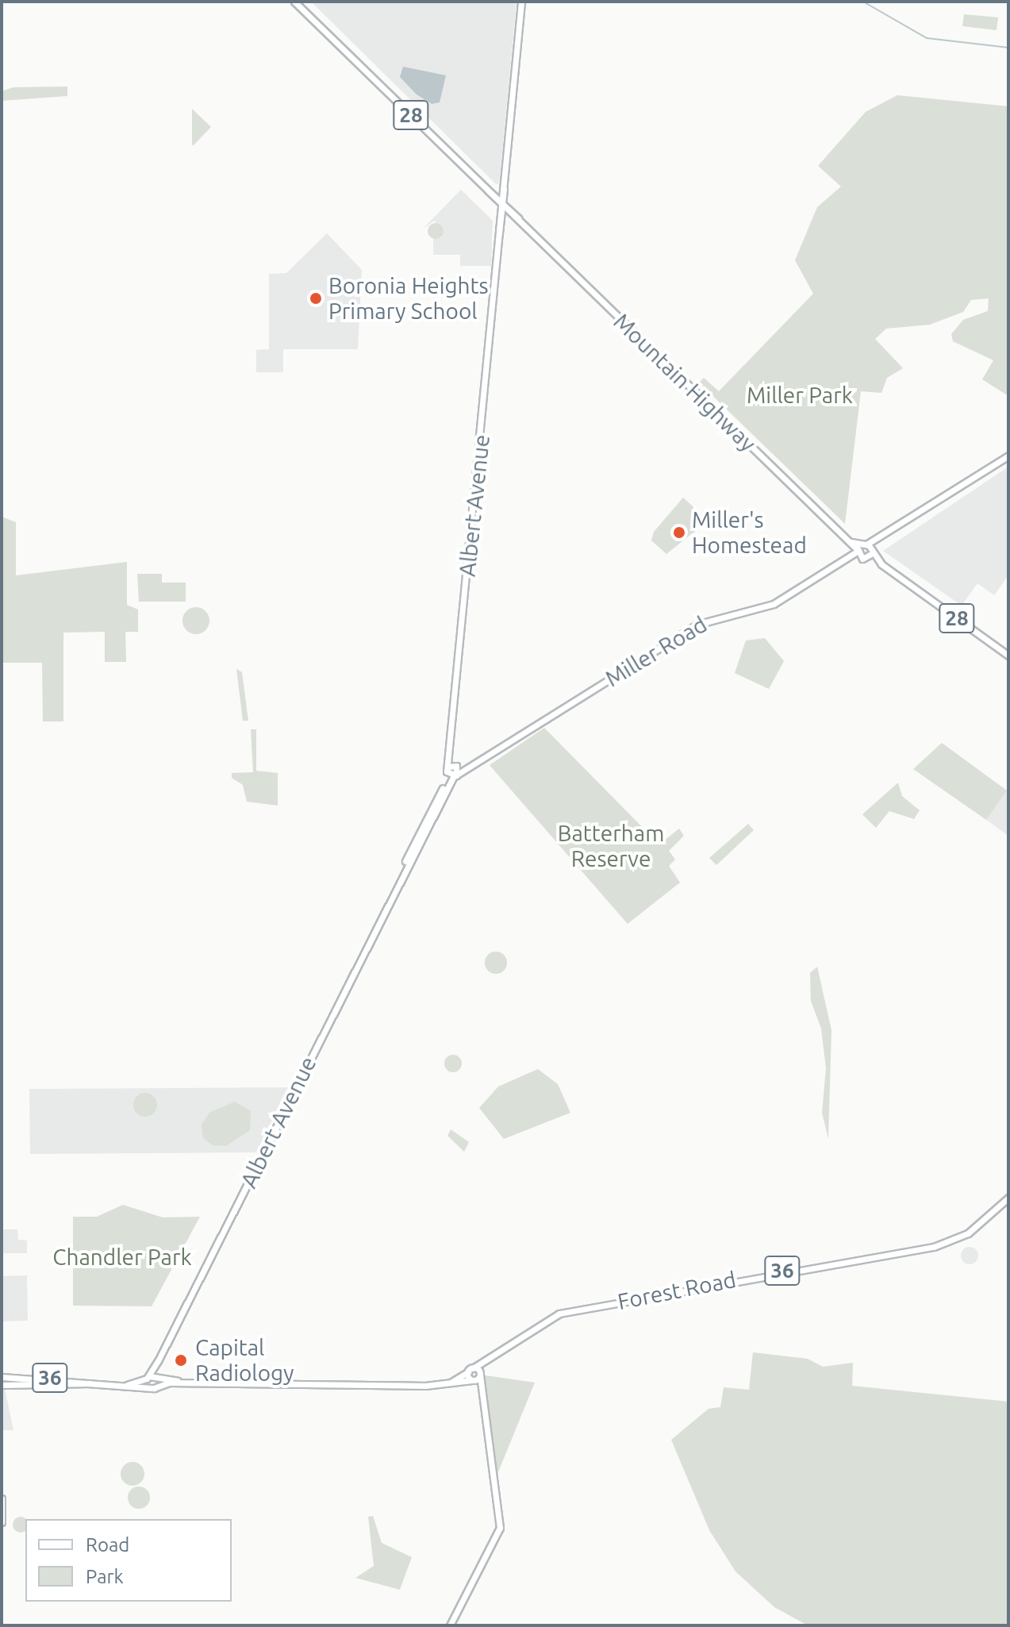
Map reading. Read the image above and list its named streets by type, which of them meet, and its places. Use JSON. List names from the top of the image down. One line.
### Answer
{"streets":{"main road":["28","Mountain Highway","Albert Avenue","Miller Road","36","Forest Road"]},"crossings":[["28","Mountain Highway"],["28","Miller Road"],["Mountain Highway","Albert Avenue"],["Mountain Highway","Miller Road"],["Albert Avenue","Miller Road"],["Albert Avenue","36"],["36","Forest Road"]],"parks":["Miller Park","Batterham Reserve","Chandler Park"],"places":["Boronia Heights Primary School","Miller's Homestead","Capital Radiology"],"legend":["Road","Park"]}
